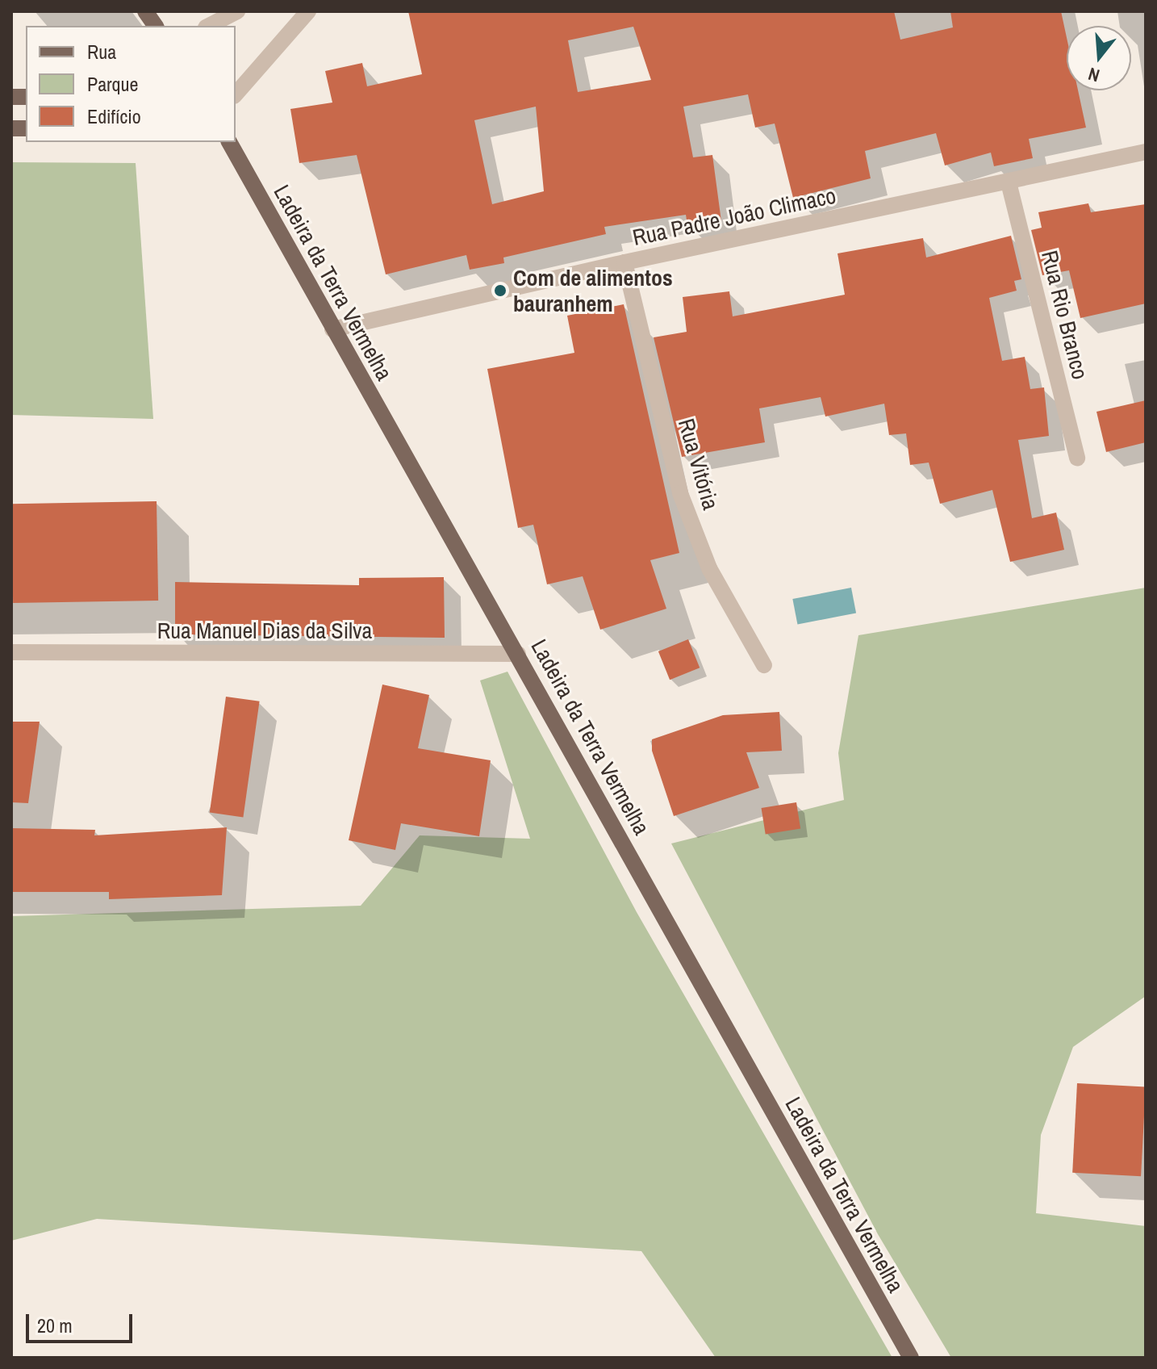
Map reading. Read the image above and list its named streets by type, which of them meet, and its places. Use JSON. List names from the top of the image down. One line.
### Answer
{"streets":{"main road":["Ladeira da Terra Vermelha"],"street":["Rua Padre João Climaco","Rua Rio Branco","Rua Vitória","Rua Manuel Dias da Silva"]},"crossings":[["Rua Padre João Climaco","Ladeira da Terra Vermelha"],["Rua Padre João Climaco","Rua Rio Branco"],["Rua Padre João Climaco","Rua Vitória"],["Ladeira da Terra Vermelha","Rua Manuel Dias da Silva"]],"places":["Com de alimentos bauranhem"],"legend":["Rua","Parque","Edifício"],"scale_bar":"20 m","north":"bottom"}
